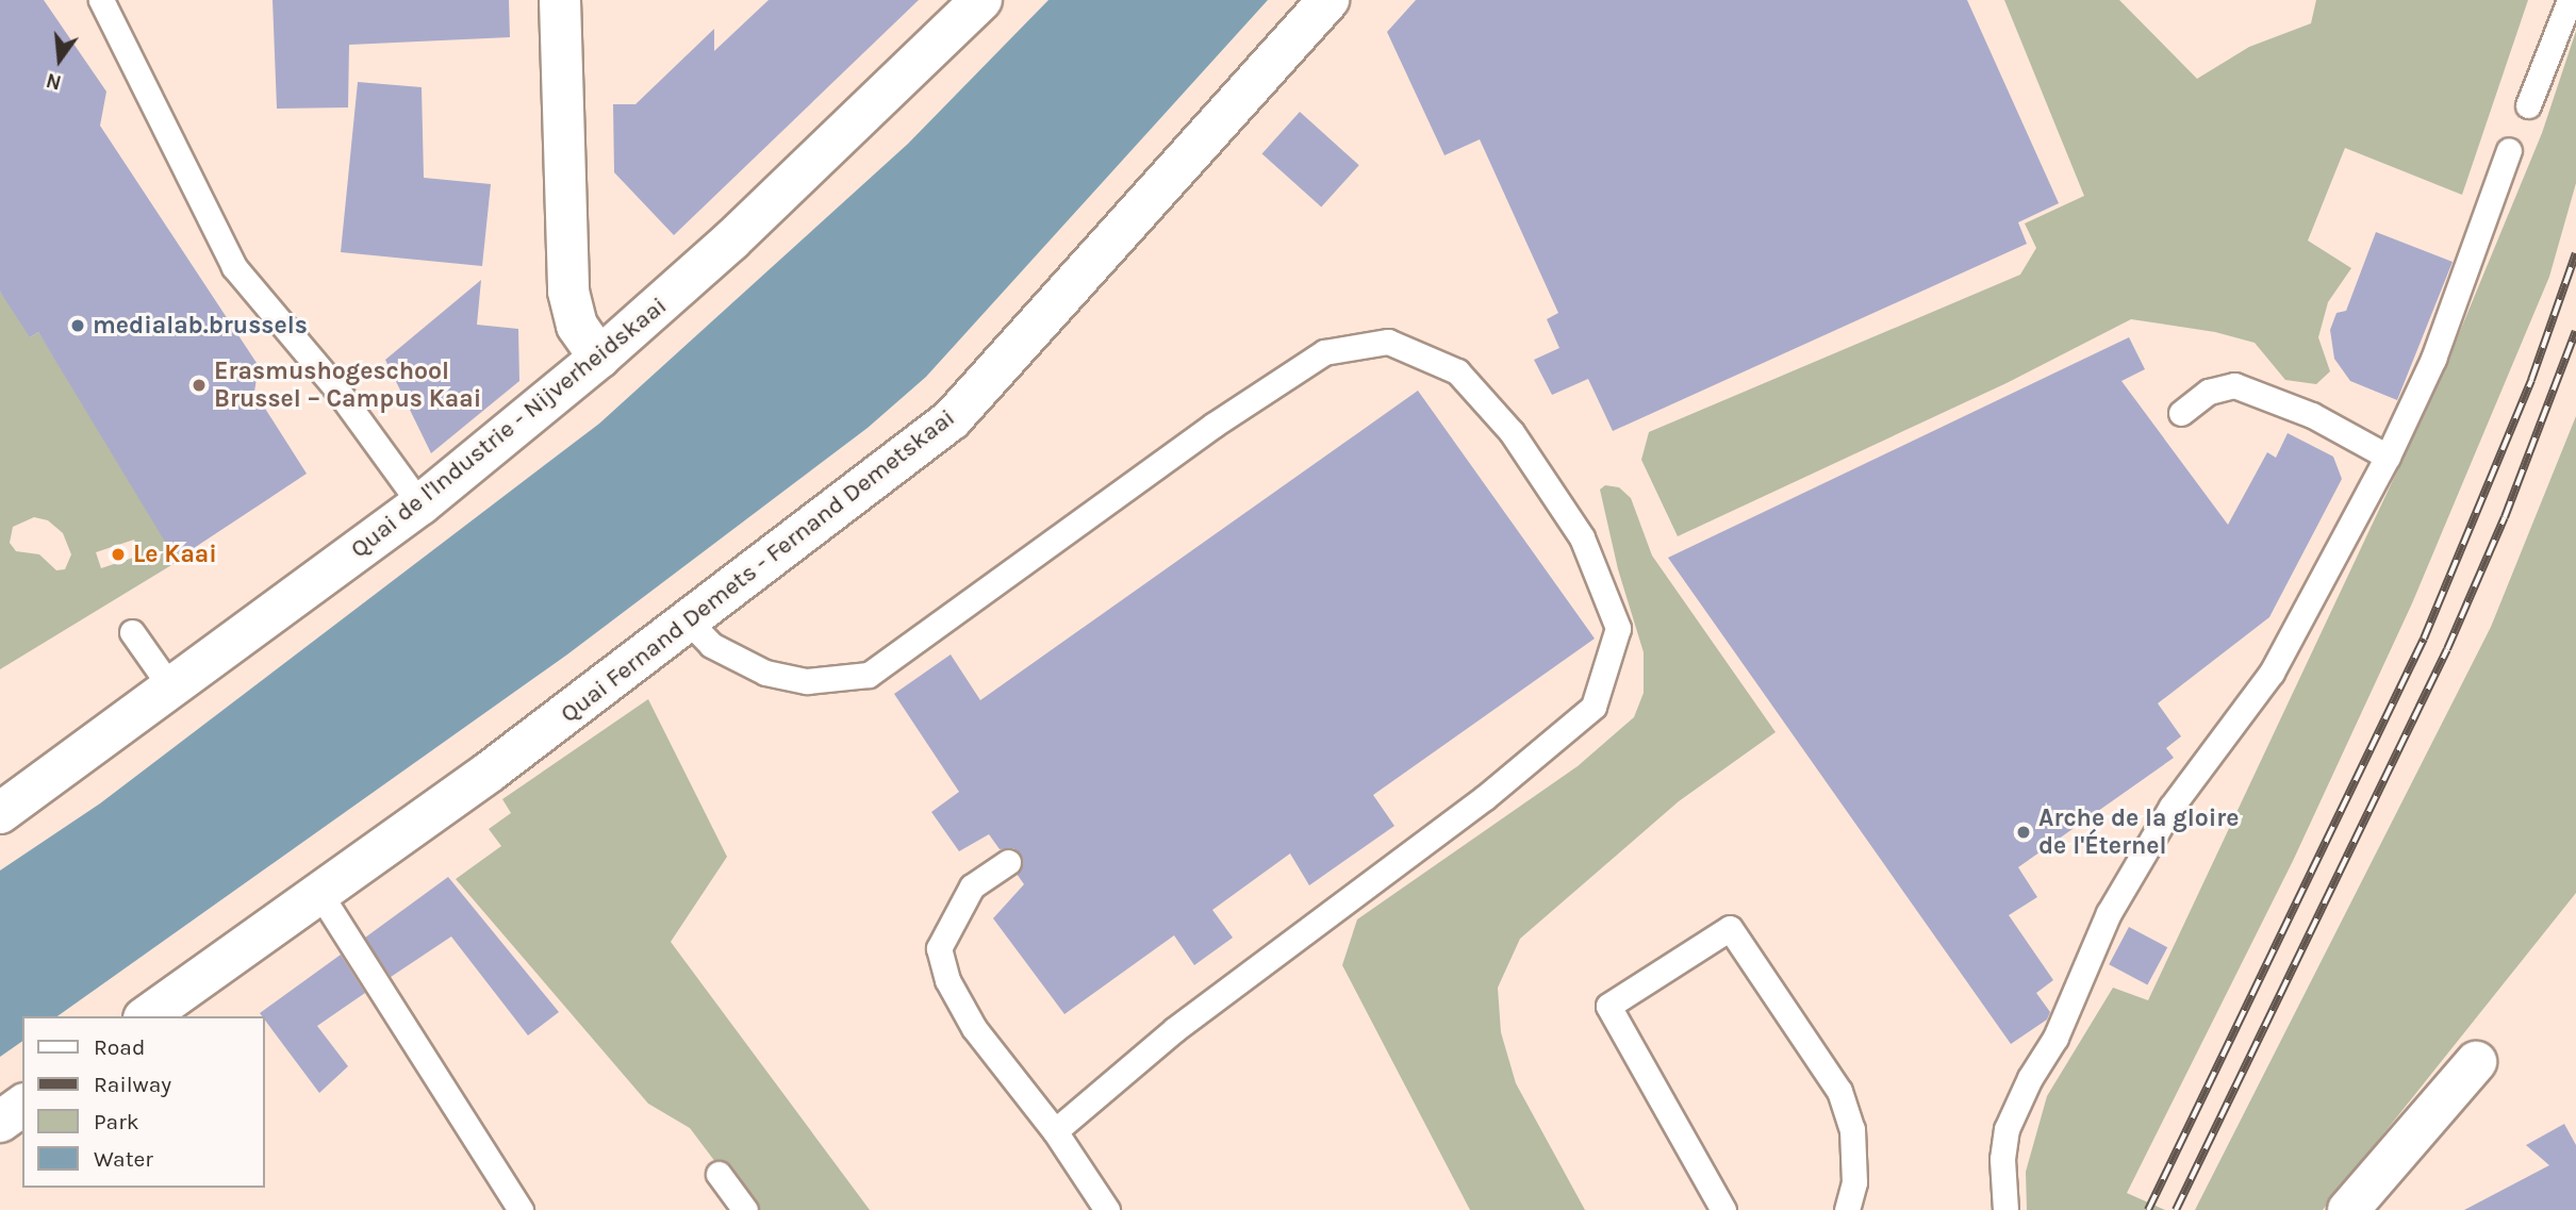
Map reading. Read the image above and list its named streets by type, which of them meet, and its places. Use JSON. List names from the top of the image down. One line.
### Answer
{"streets":{"street":["Quai de l'Industrie - Nijverheidskaai","Quai Fernand Demets - Fernand Demetskaai"]},"places":["medialab.brussels","Erasmushogeschool Brussel – Campus Kaai","Le Kaai","Arche de la gloire de l'Éternel"],"legend":["Road","Railway","Park","Water"],"north":"bottom"}
